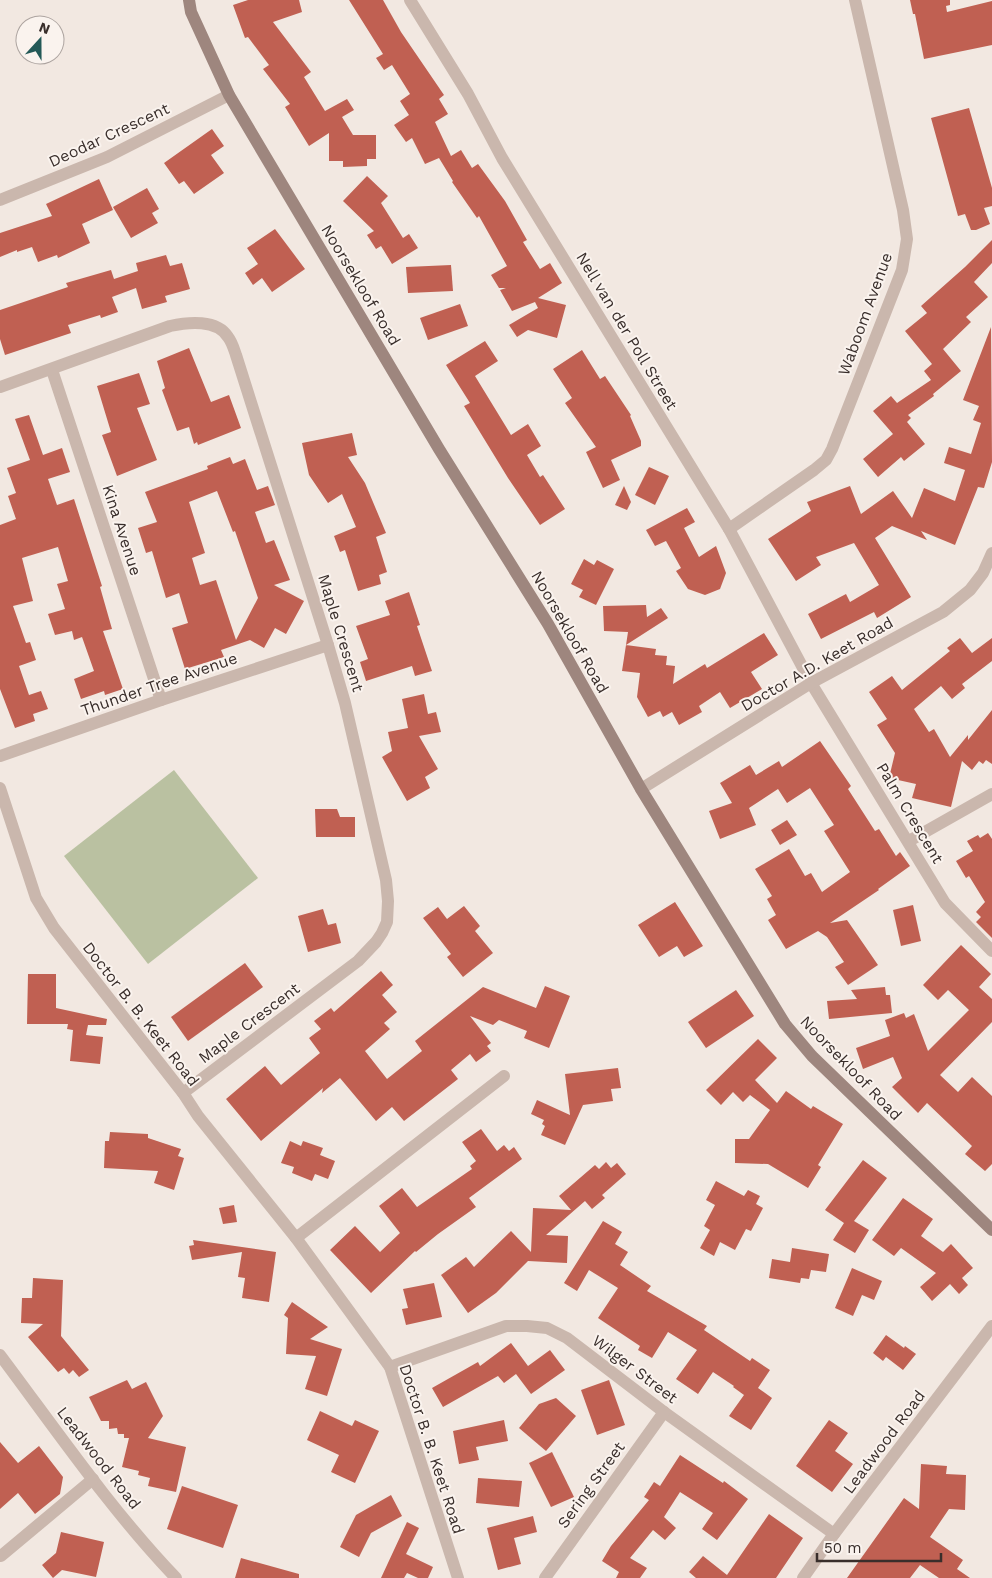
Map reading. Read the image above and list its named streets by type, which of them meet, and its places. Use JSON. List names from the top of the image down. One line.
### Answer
{"streets":{"street":["Deodar Crescent","Noorsekloof Road","Waboom Avenue","Nell van der Poll Street","Kina Avenue","Maple Crescent","Doctor A.D. Keet Road","Thunder Tree Avenue","Palm Crescent","Doctor B. B. Keet Road","Wilger Street","Leadwood Road","Sering Street"]},"crossings":[["Deodar Crescent","Noorsekloof Road"],["Noorsekloof Road","Doctor A.D. Keet Road"],["Waboom Avenue","Nell van der Poll Street"],["Nell van der Poll Street","Doctor A.D. Keet Road"],["Nell van der Poll Street","Palm Crescent"],["Kina Avenue","Maple Crescent"],["Kina Avenue","Thunder Tree Avenue"],["Maple Crescent","Thunder Tree Avenue"],["Maple Crescent","Doctor B. B. Keet Road"],["Doctor A.D. Keet Road","Palm Crescent"],["Doctor B. B. Keet Road","Wilger Street"],["Wilger Street","Leadwood Road"],["Wilger Street","Sering Street"]],"scale_bar":"50 m","north":"top"}
